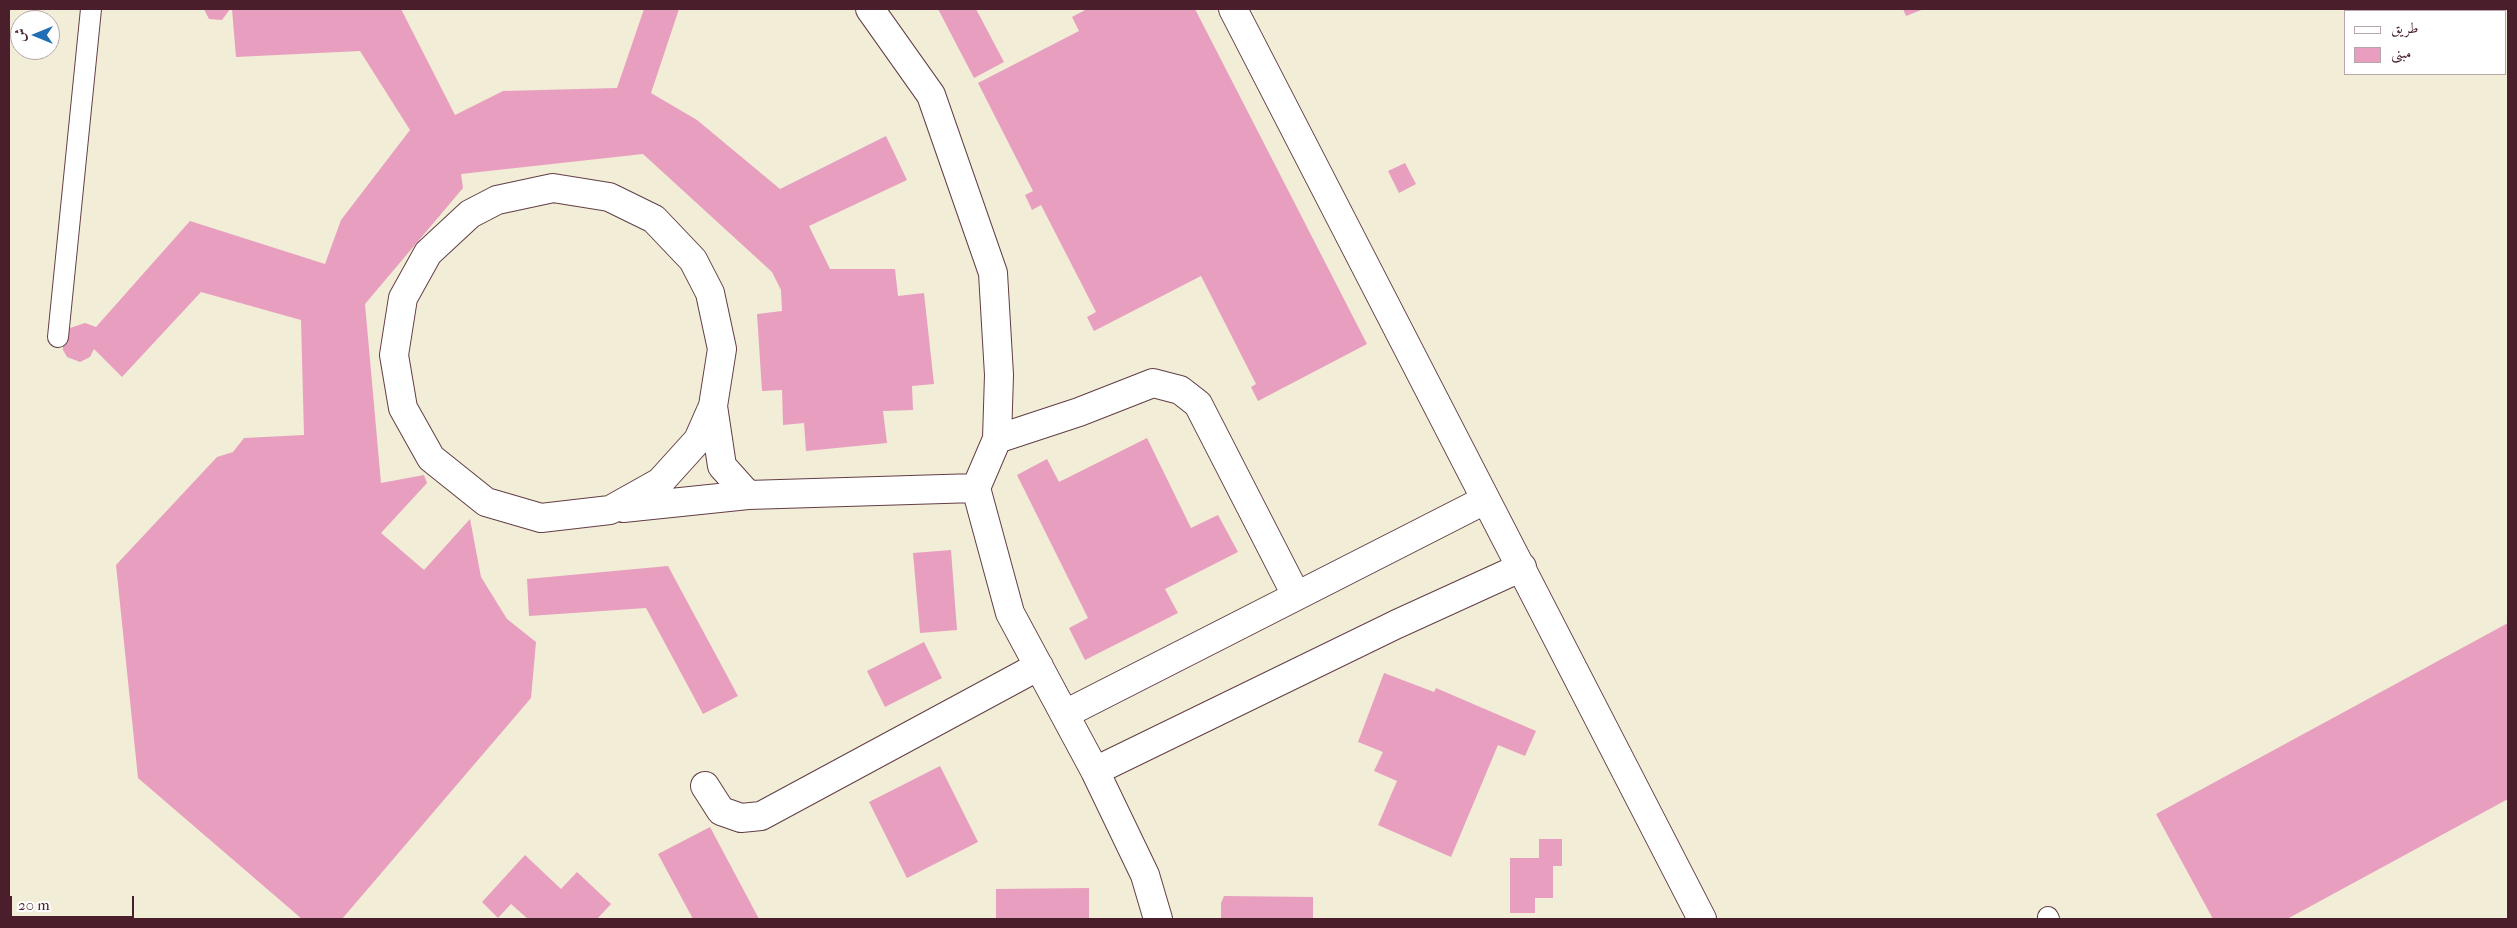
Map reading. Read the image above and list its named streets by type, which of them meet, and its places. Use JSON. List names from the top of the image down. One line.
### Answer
{"legend":["طريق","مبنى"],"scale_bar":"20 m","north":"left"}
